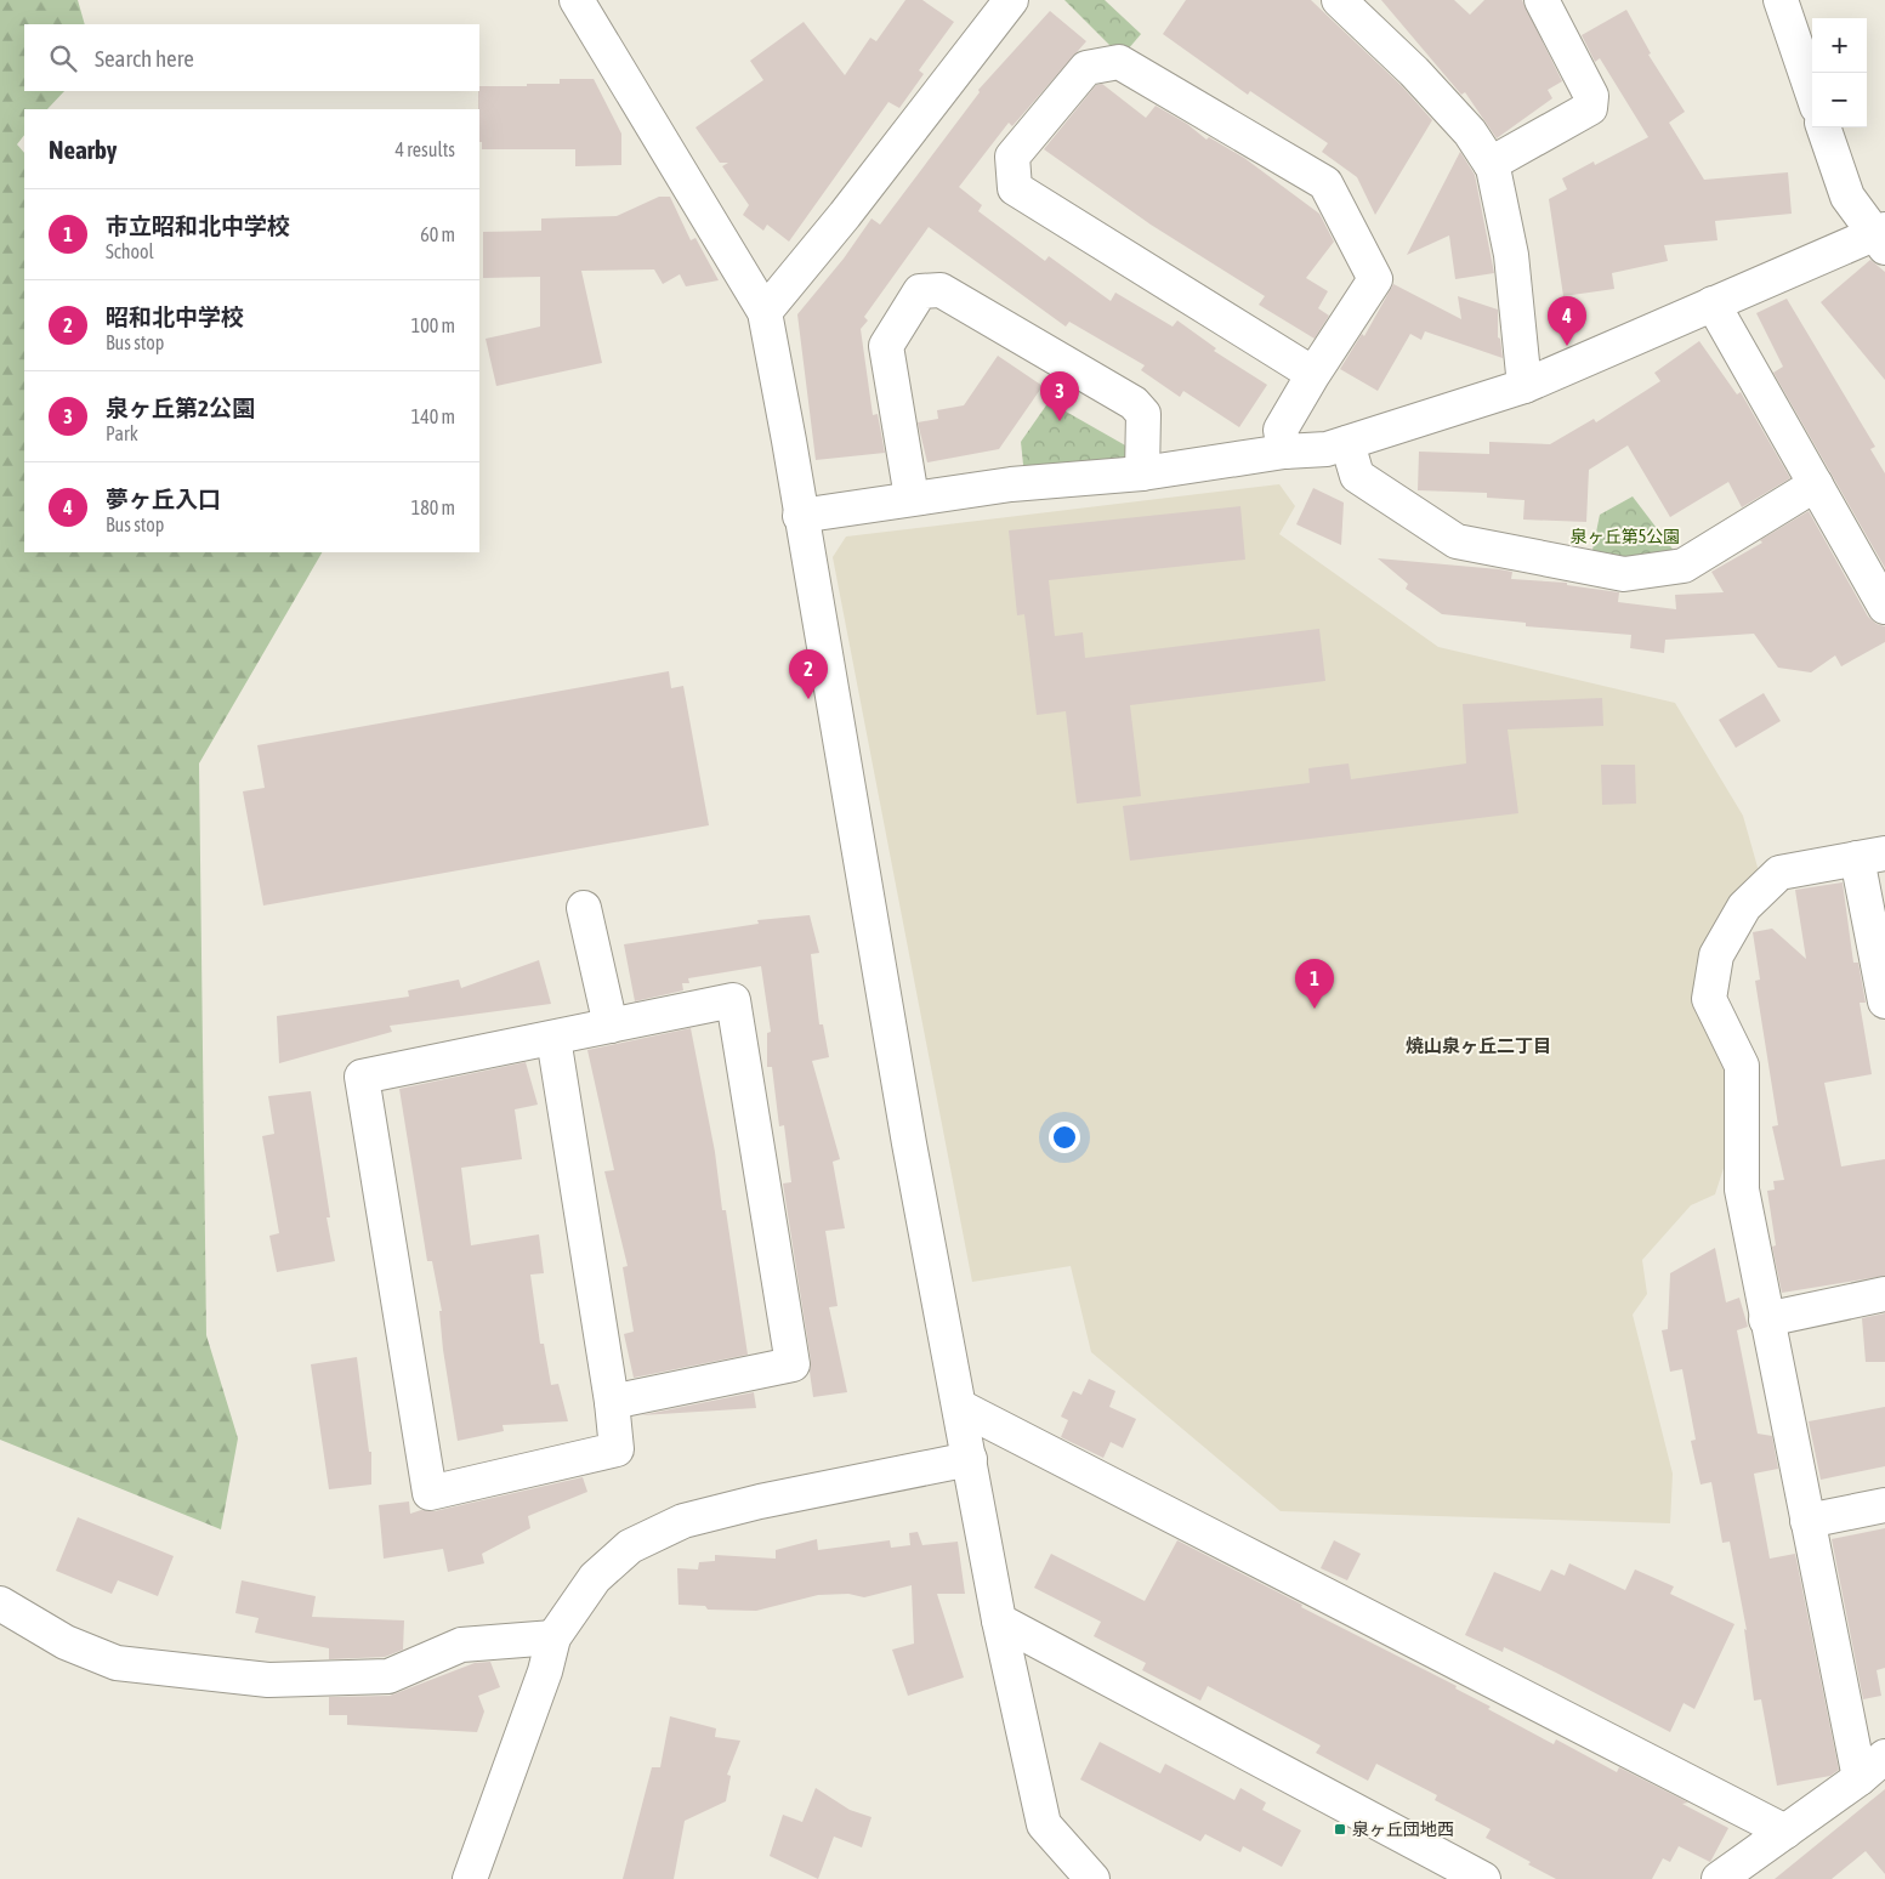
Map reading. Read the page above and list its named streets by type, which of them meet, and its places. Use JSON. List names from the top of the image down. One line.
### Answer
{"districts":["焼山泉ヶ丘二丁目"],"parks":["泉ヶ丘第5公園"],"places":{"transit":["泉ヶ丘団地西"]},"page":{"map_buttons":["+","−"],"search":"Search here","heading":["Nearby","4 results"],"list":[{"mark":"1","name":"市立昭和北中学校","note":"School","value":"60 m"},{"mark":"2","name":"昭和北中学校","note":"Bus stop","value":"100 m"},{"mark":"3","name":"泉ヶ丘第2公園","note":"Park","value":"140 m"},{"mark":"4","name":"夢ヶ丘入口","note":"Bus stop","value":"180 m"}],"pins":["4","3","2","1"]}}
